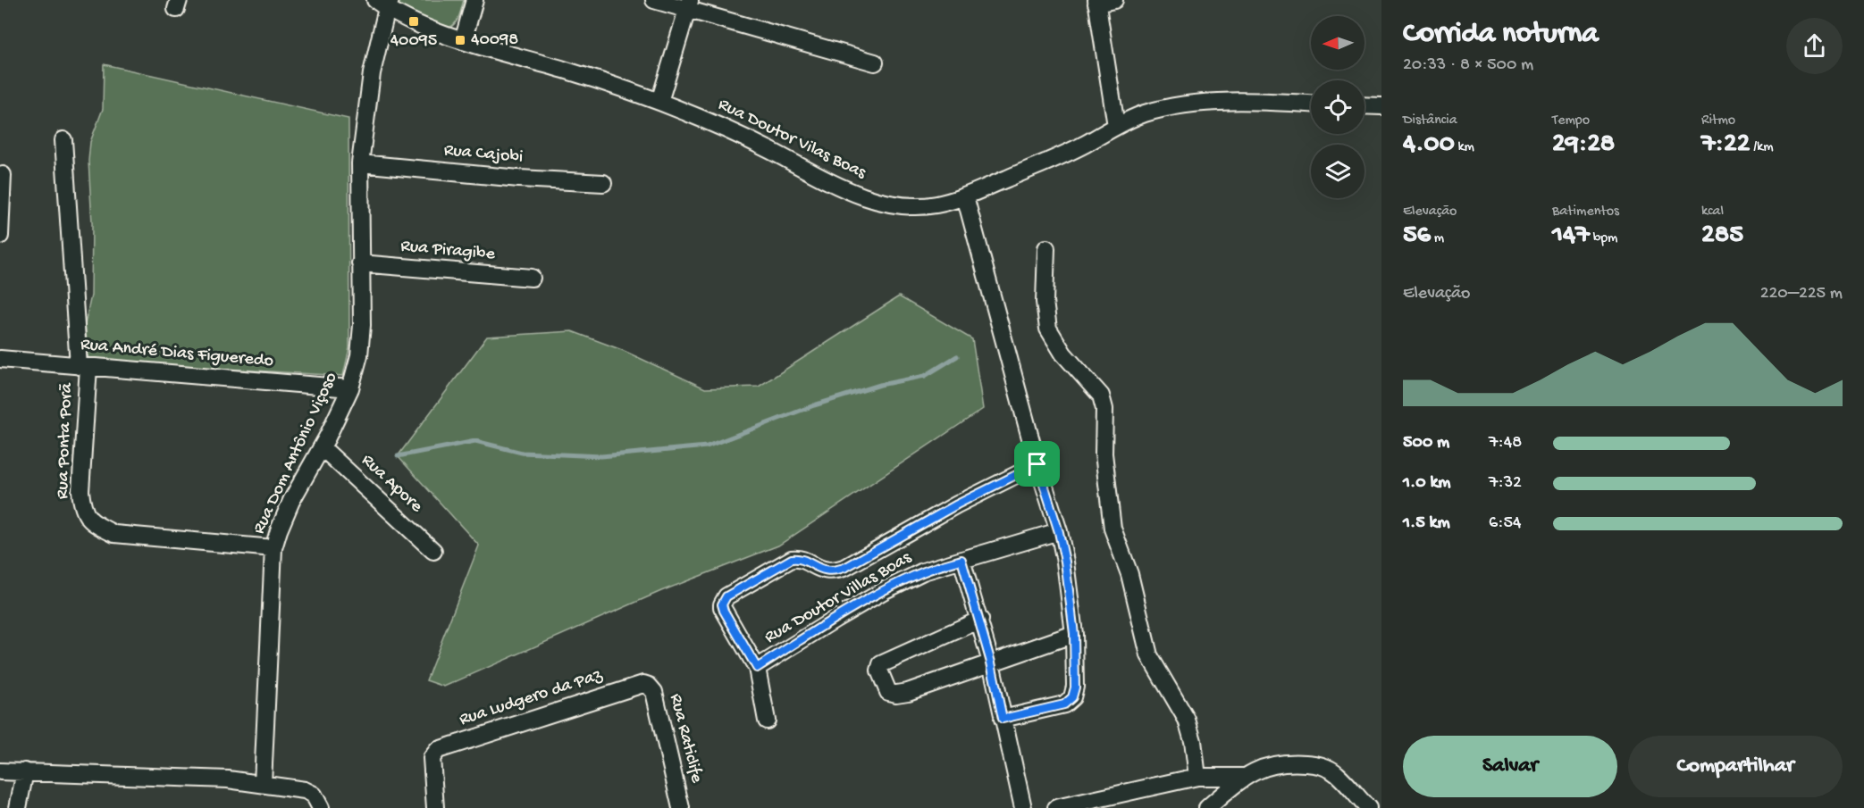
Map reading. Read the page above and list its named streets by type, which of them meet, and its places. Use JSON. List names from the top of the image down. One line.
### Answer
{"streets":{"street":["Rua Doutor Vilas Boas","Rua Cajobi","Rua Piragibe","Rua André Dias Figueredo","Rua Ponta Porã","Rua Dom Antônio Viçoso","Rua Apore","Rua Doutor Villas Boas","Rua Ludgero da Paz","Rua Raticlife"]},"crossings":[["Rua Doutor Vilas Boas","Rua Dom Antônio Viçoso"],["Rua Cajobi","Rua Dom Antônio Viçoso"],["Rua Piragibe","Rua Dom Antônio Viçoso"],["Rua André Dias Figueredo","Rua Ponta Porã"],["Rua André Dias Figueredo","Rua Dom Antônio Viçoso"],["Rua Ponta Porã","Rua Dom Antônio Viçoso"],["Rua Dom Antônio Viçoso","Rua Apore"],["Rua Ludgero da Paz","Rua Raticlife"]],"places":{"transit":["40095","40098"]},"north":"left","page":{"heading":["Corrida noturna","20:33 · 8 × 500 m"],"stats":[["Distância","4.00 km"],["Tempo","29:28"],["Ritmo","7:22 /km"],["Elevação","56 m"],["Batimentos","147 bpm"],["kcal","285"]],"chart":["Elevação","220–225 m"],"list":[{"name":"500 m","note":"7:48"},{"name":"1.0 km","note":"7:32"},{"name":"1.5 km","note":"6:54"}],"buttons":["Salvar","Compartilhar"]}}
